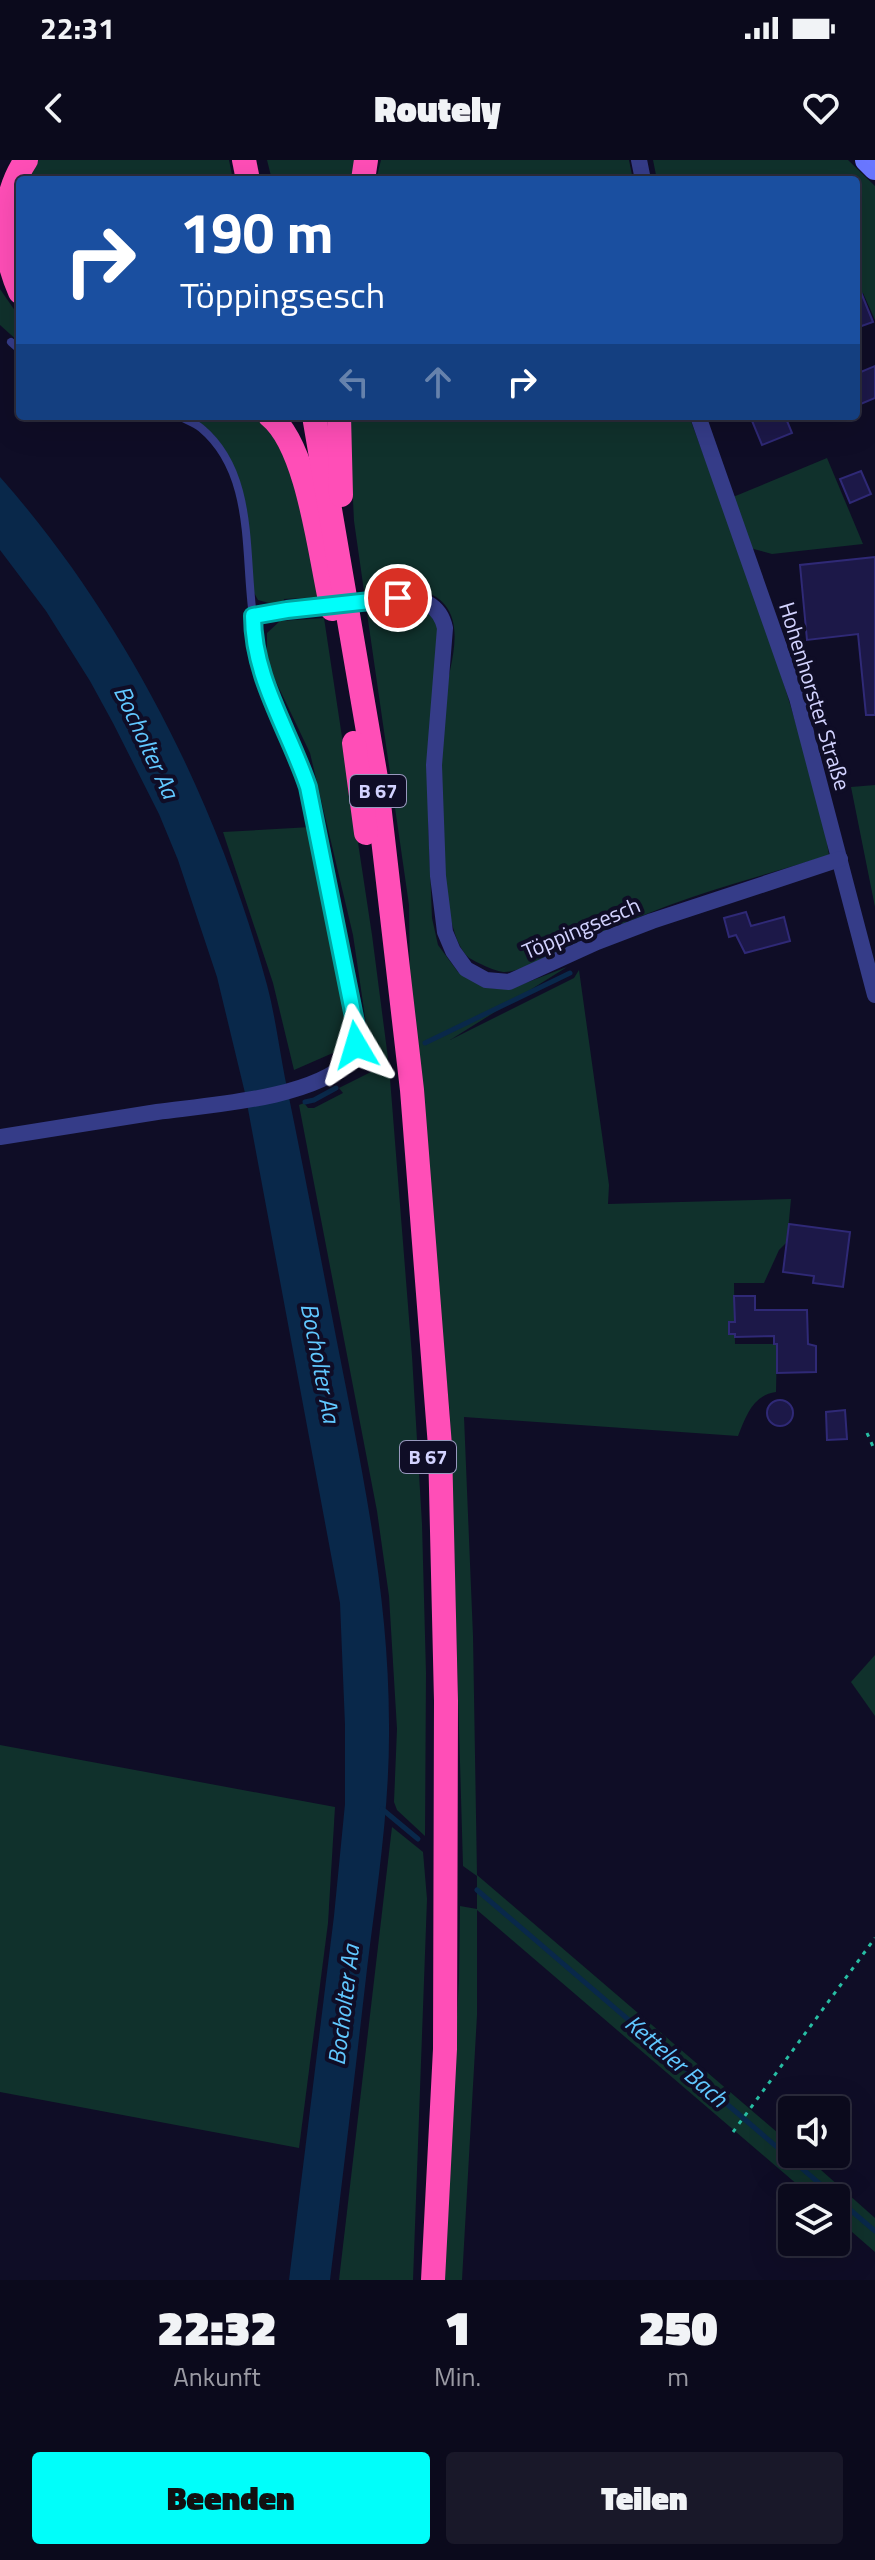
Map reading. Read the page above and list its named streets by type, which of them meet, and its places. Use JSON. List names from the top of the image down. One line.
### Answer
{"streets":{"highway":["B 67"],"street":["Hohenhorster Straße","Töppingsesch"]},"crossings":[["Hohenhorster Straße","Töppingsesch"]],"water":["Bocholter Aa","Ketteler Bach"],"page":{"status":"22:31","header":"Routely","turn":["190 m","Töppingsesch"],"eta":["22:32","Ankunft","1","Min.","250","m"],"buttons":["Beenden","Teilen"]}}
